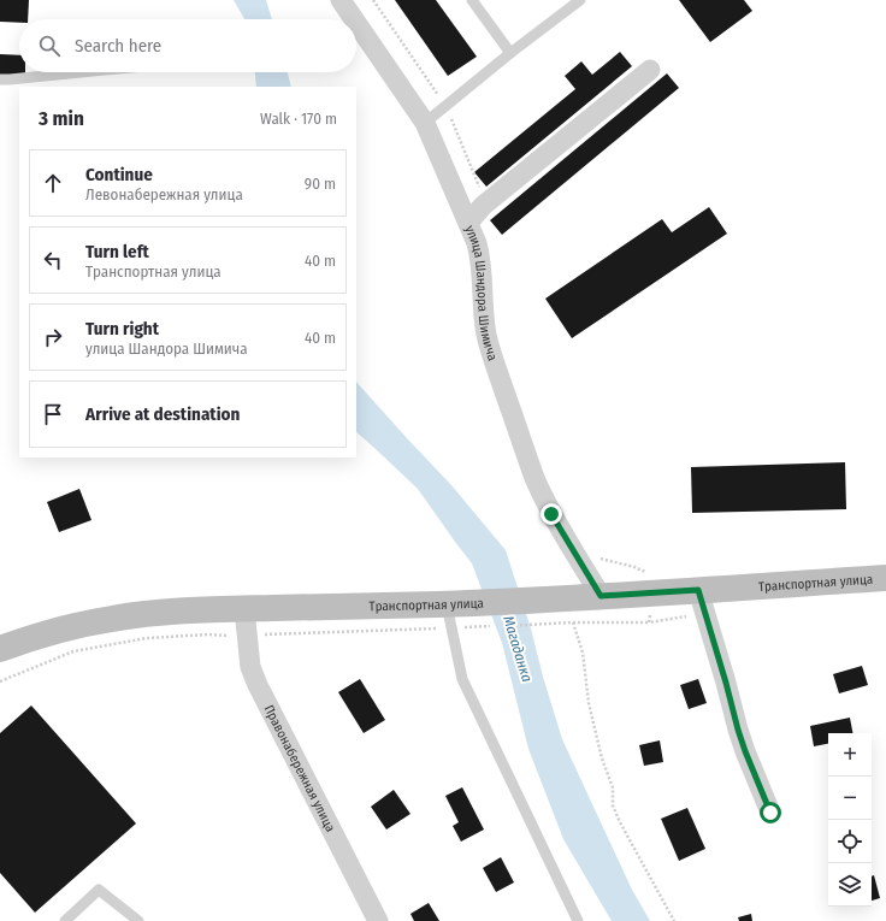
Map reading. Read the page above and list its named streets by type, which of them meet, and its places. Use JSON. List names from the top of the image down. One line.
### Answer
{"streets":{"main road":["Транспортная улица"],"street":["улица Шандора Шимича","Правонабережная улица"]},"crossings":[["улица Шандора Шимича","Транспортная улица"],["Транспортная улица","Правонабережная улица"]],"water":["Магаданка"],"page":{"search":"Search here","heading":["3 min","Walk · 170 m"],"list":[["Continue","Левонабережная улица","90 m"],["Turn left","Транспортная улица","40 m"],["Turn right","улица Шандора Шимича","40 m"],"Arrive at destination"],"map_buttons":["+","−"]}}
